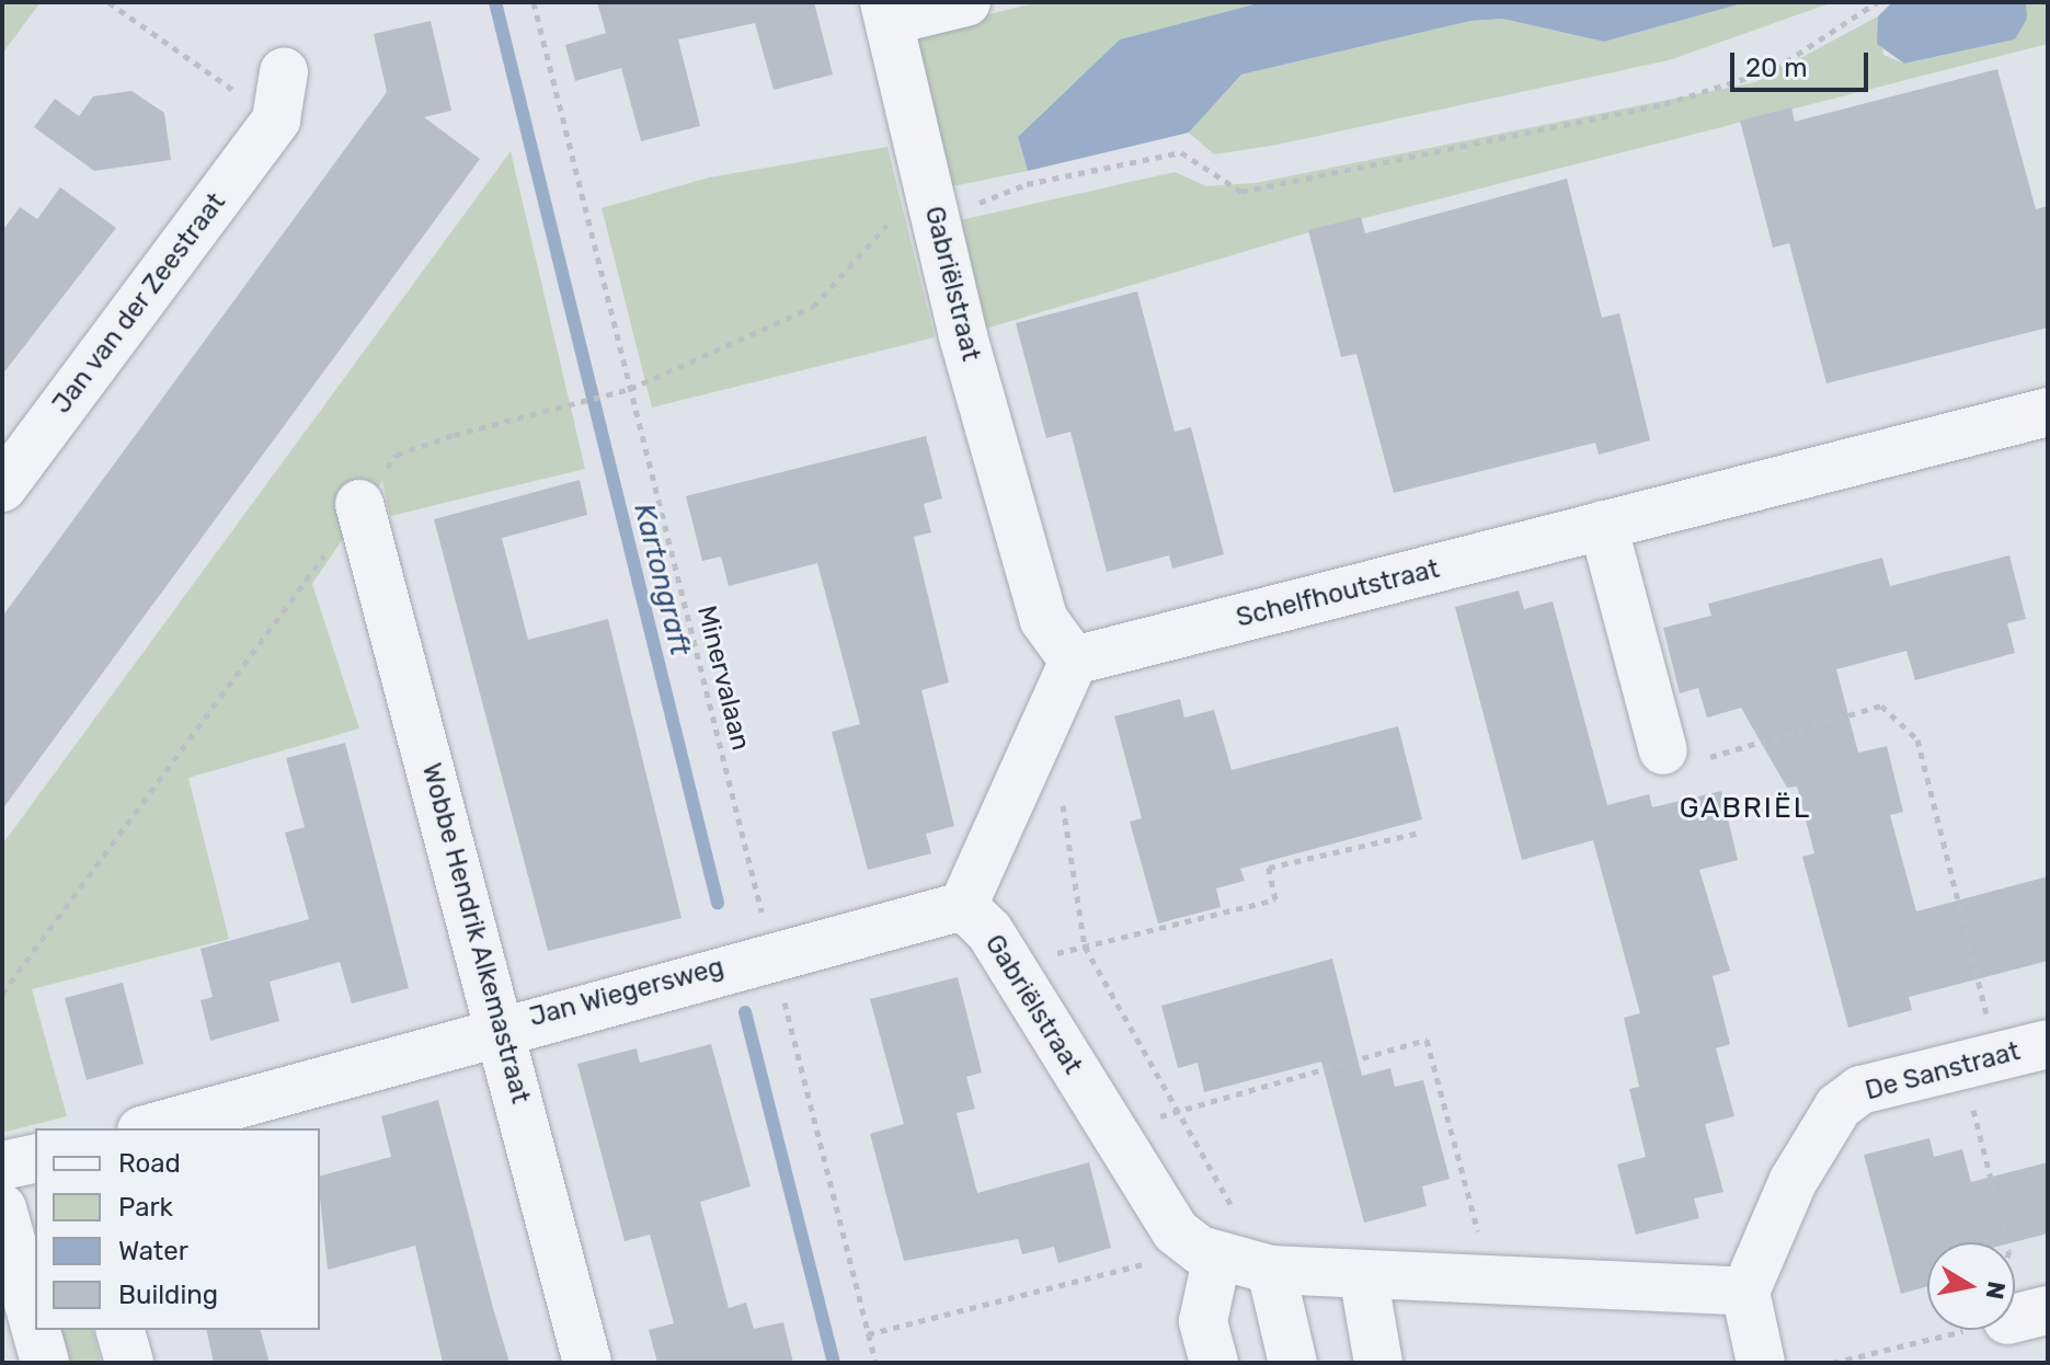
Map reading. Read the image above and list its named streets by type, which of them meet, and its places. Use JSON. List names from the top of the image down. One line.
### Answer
{"streets":{"street":["Gabriëlstraat","Jan van der Zeestraat","Schelfhoutstraat","Wobbe Hendrik Alkemastraat","Jan Wiegersweg","De Sanstraat"],"path":["Minervalaan"]},"crossings":[["Gabriëlstraat","Schelfhoutstraat"],["Gabriëlstraat","Jan Wiegersweg"],["Gabriëlstraat","De Sanstraat"],["Minervalaan","Jan Wiegersweg"],["Wobbe Hendrik Alkemastraat","Jan Wiegersweg"]],"districts":["GABRIËL"],"water":["Kartongraft"],"legend":["Road","Park","Water","Building"],"scale_bar":"20 m","north":"right"}
